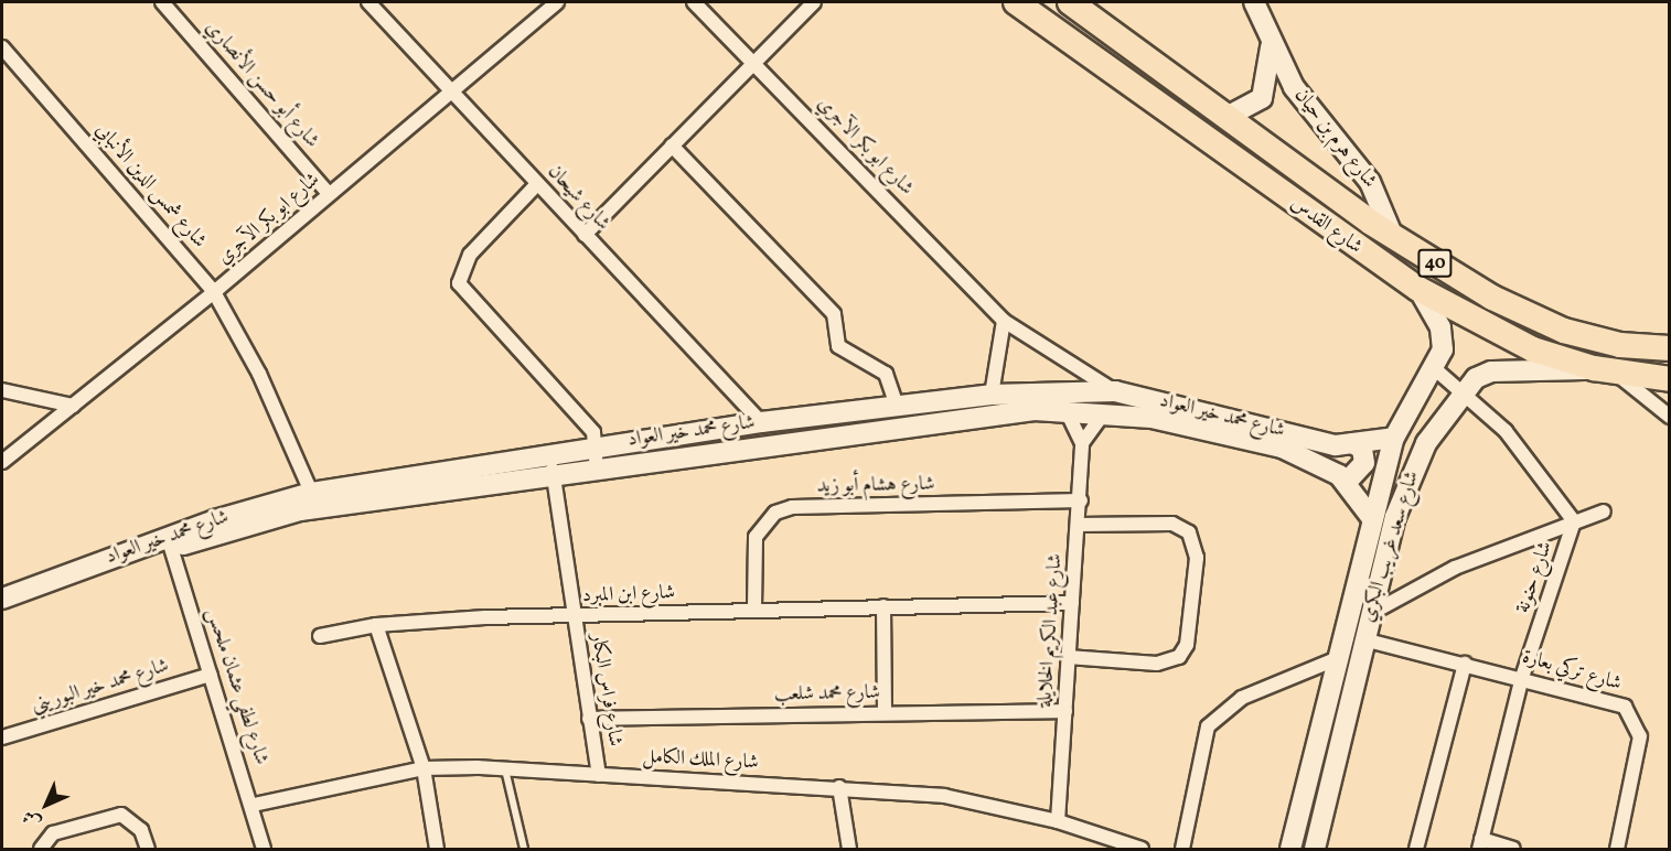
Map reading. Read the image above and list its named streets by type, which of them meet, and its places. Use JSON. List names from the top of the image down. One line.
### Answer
{"streets":{"highway":["شارع القدس","40"],"street":["شارع أبو حسن الأنصاري","شارع هرم بن حيان","شارع ابو بكر الآجري","شارع شمس الدين الأنبابي","شارع شيحان","شارع محمد خير العواد","شارع هشام أبو زيد","شارع سعد غريب البكري","شارع حنونة","شارع ابن المبرد","شارع عبد الكريم الخلايلة","شارع تركي بعارة","شارع محمد خير البوريني","شارع لطفي عثمان ملحس","شارع فراس البكار","شارع محمد شلعب","شارع الملك الكامل"]},"crossings":[["شارع أبو حسن الأنصاري","شارع ابو بكر الآجري"],["شارع هرم بن حيان","شارع القدس"],["شارع ابو بكر الآجري","شارع شمس الدين الأنبابي"],["شارع ابو بكر الآجري","شارع شيحان"],["شارع ابو بكر الآجري","شارع محمد خير العواد"],["شارع شمس الدين الأنبابي","شارع محمد خير العواد"],["شارع شيحان","شارع محمد خير العواد"],["شارع القدس","شارع سعد غريب البكري"],["شارع محمد خير العواد","شارع سعد غريب البكري"],["شارع محمد خير العواد","شارع عبد الكريم الخلايلة"],["شارع محمد خير العواد","شارع لطفي عثمان ملحس"],["شارع محمد خير العواد","شارع فراس البكار"],["شارع هشام أبو زيد","شارع ابن المبرد"],["شارع هشام أبو زيد","شارع عبد الكريم الخلايلة"],["شارع سعد غريب البكري","شارع حنونة"],["شارع سعد غريب البكري","شارع تركي بعارة"],["شارع حنونة","شارع تركي بعارة"],["شارع ابن المبرد","شارع عبد الكريم الخلايلة"],["شارع ابن المبرد","شارع فراس البكار"],["شارع عبد الكريم الخلايلة","شارع محمد شلعب"],["شارع عبد الكريم الخلايلة","شارع الملك الكامل"],["شارع محمد خير البوريني","شارع لطفي عثمان ملحس"],["شارع لطفي عثمان ملحس","شارع الملك الكامل"],["شارع فراس البكار","شارع محمد شلعب"],["شارع فراس البكار","شارع الملك الكامل"]],"north":"bottom left"}
